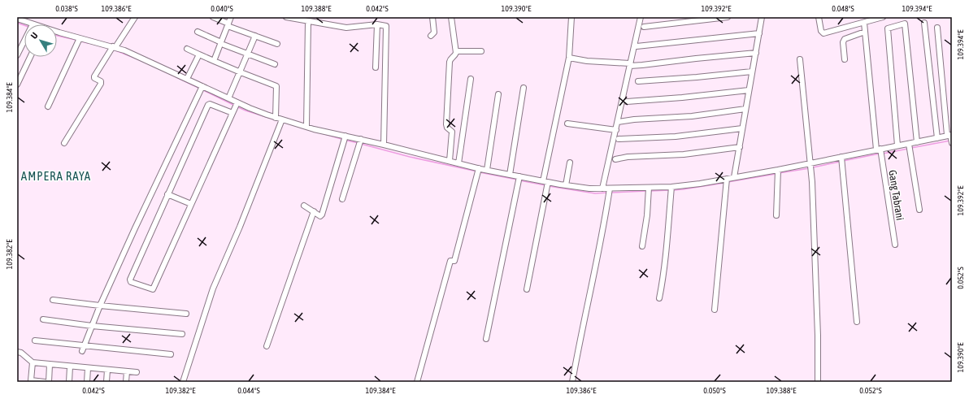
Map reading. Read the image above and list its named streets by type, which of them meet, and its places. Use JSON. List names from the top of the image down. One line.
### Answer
{"streets":{"street":["Gang Tabrani"]},"districts":["AMPERA RAYA"],"north":"top left","coordinates":["0.038°S","109.386°E","0.040°S","109.388°E","0.042°S","109.390°E","109.392°E","0.048°S","109.394°E","109.384°E","109.382°E","0.052°S","0.044°S","0.050°S"]}
